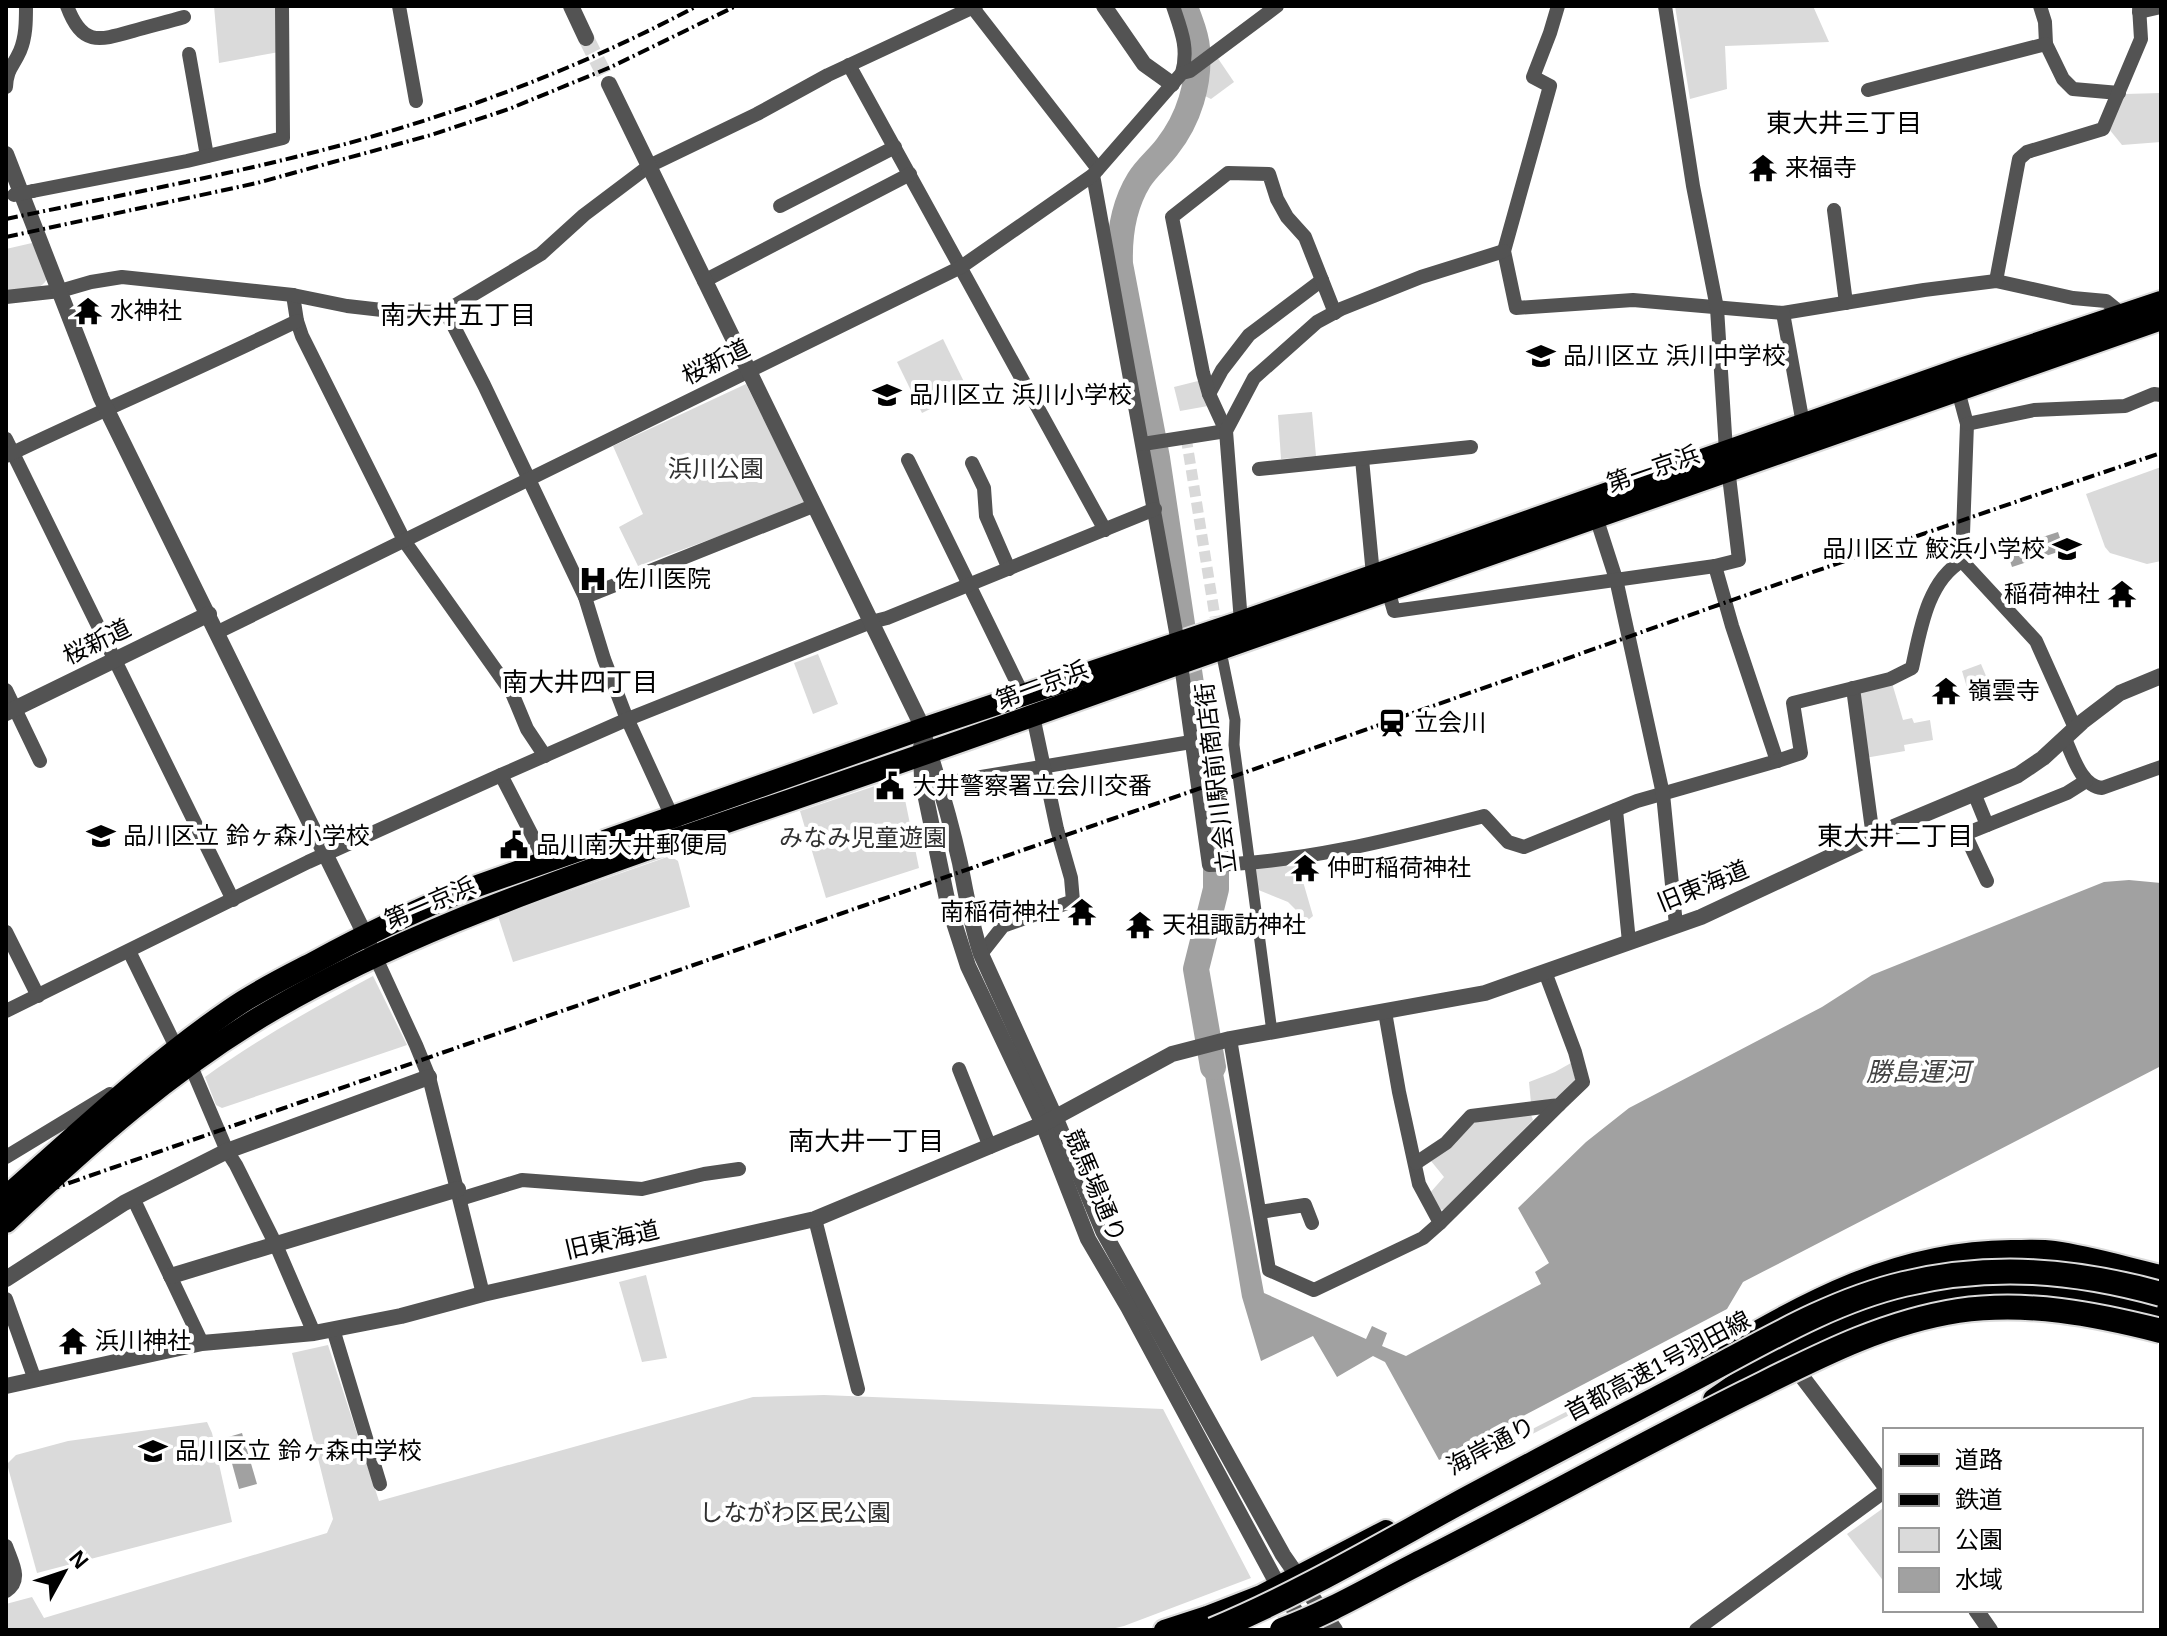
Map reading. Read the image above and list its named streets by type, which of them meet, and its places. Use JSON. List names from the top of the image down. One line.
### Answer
{"streets":{"highway":["第一京浜","首都高速1号羽田線"],"main road":["海岸通り"],"street":["桜新道","立会川駅前商店街","旧東海道","競馬場通り"]},"crossings":[["第一京浜","立会川駅前商店街"],["第一京浜","競馬場通り"],["立会川駅前商店街","旧東海道"],["旧東海道","競馬場通り"],["競馬場通り","海岸通り"]],"districts":["東大井三丁目","南大井五丁目","南大井四丁目","東大井二丁目","南大井一丁目"],"water":["勝島運河"],"parks":["浜川公園","みなみ児童遊園","しながわ区民公園"],"places":{"temple":["来福寺","水神社","稲荷神社","嶺雲寺","仲町稲荷神社","南稲荷神社","天祖諏訪神社","浜川神社"],"school or university":["品川区立 浜川中学校","品川区立 浜川小学校","品川区立 鮫浜小学校","品川区立 鈴ヶ森小学校","品川区立 鈴ヶ森中学校"],"hospital":["佐川医院"],"station":["立会川"],"public building":["大井警察署立会川交番","品川南大井郵便局"]},"legend":["道路","鉄道","公園","水域"],"north":"top right"}
